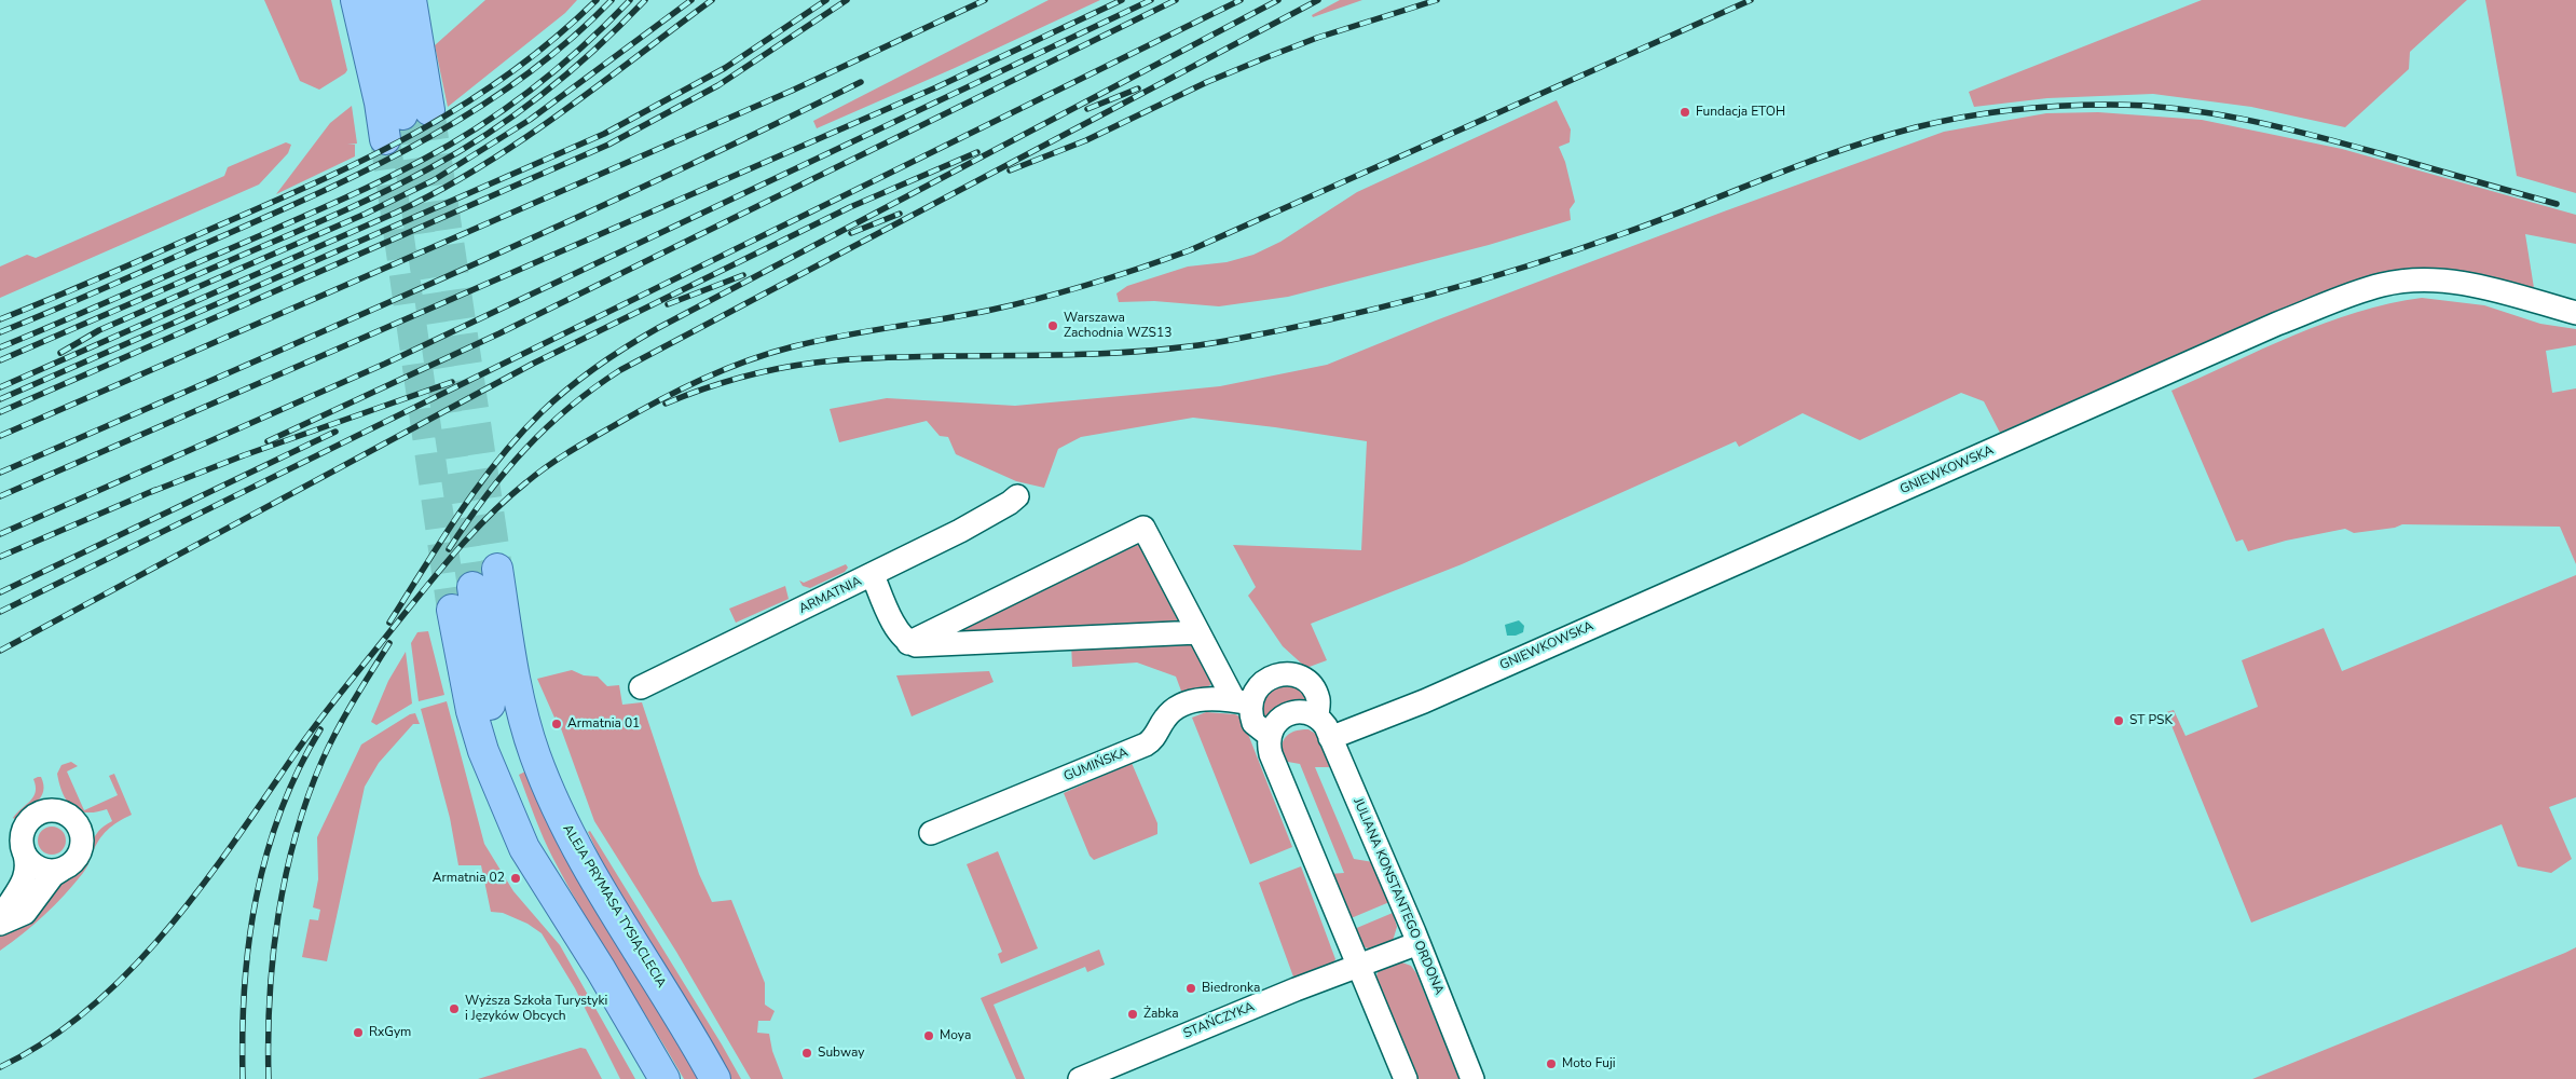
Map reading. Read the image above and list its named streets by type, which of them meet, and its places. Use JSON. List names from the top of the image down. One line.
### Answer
{"streets":{"main road":["ALEJA PRYMASA TYSIĄCLECIA"],"street":["GNIEWKOWSKA","ARMATNIA","GUMIŃSKA","JULIANA KONSTANTEGO ORDONA","STAŃCZYKA"]},"crossings":[["GNIEWKOWSKA","JULIANA KONSTANTEGO ORDONA"],["GUMIŃSKA","JULIANA KONSTANTEGO ORDONA"],["JULIANA KONSTANTEGO ORDONA","STAŃCZYKA"]],"places":["Fundacja ETOH","Warszawa Zachodnia WZS13","ST PSK","Armatnia 01","Armatnia 02","Biedronka","Wyższa Szkoła Turystyki i Języków Obcych","Żabka","RxGym","Moya","Subway","Moto Fuji"]}
